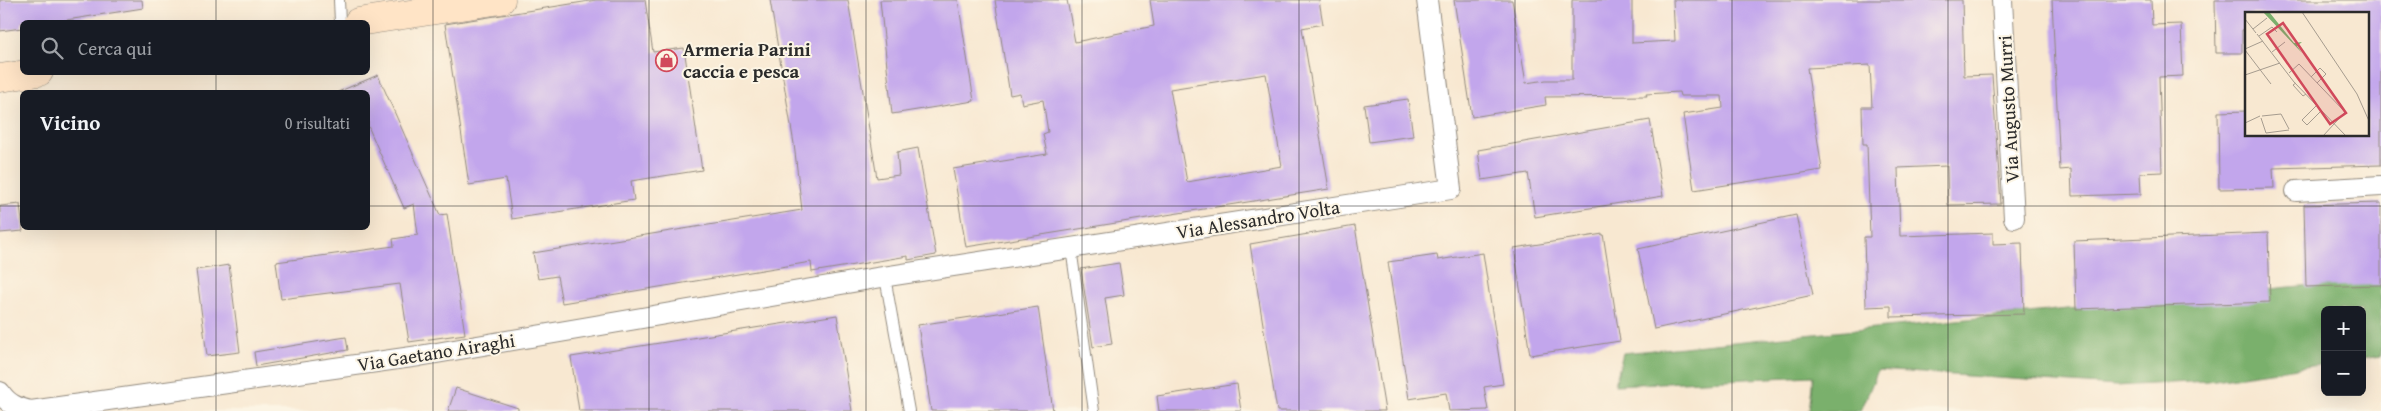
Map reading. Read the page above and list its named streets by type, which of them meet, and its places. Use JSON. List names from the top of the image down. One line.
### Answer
{"streets":{"street":["Via Augusto Murri","Via Alessandro Volta","Via Gaetano Airaghi"]},"crossings":[["Via Alessandro Volta","Via Gaetano Airaghi"]],"places":{"shop":["Armeria Parini caccia e pesca"]},"page":{"search":"Cerca qui","heading":["Vicino","0 risultati"],"map_buttons":["+","−"]}}
